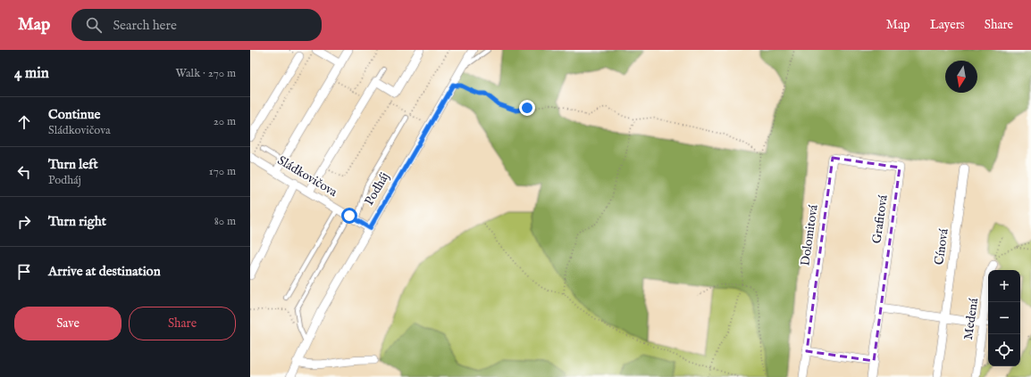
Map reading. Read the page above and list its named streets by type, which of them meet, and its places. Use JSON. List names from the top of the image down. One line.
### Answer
{"streets":{"street":["Sládkovičova","Podháj","Grafitová","Dolomitová","Cínová","Medená"]},"crossings":[["Sládkovičova","Podháj"],["Grafitová","Dolomitová"]],"north":"bottom","page":{"header":"Map","search":"Search here","nav":["Map","Layers","Share"],"heading":["4 min","Walk · 270 m"],"list":[["Continue","Sládkovičova","20 m"],["Turn left","Podháj","170 m"],["Turn right","80 m"],"Arrive at destination"],"map_buttons":["+","−"],"buttons":["Save","Share"]}}
